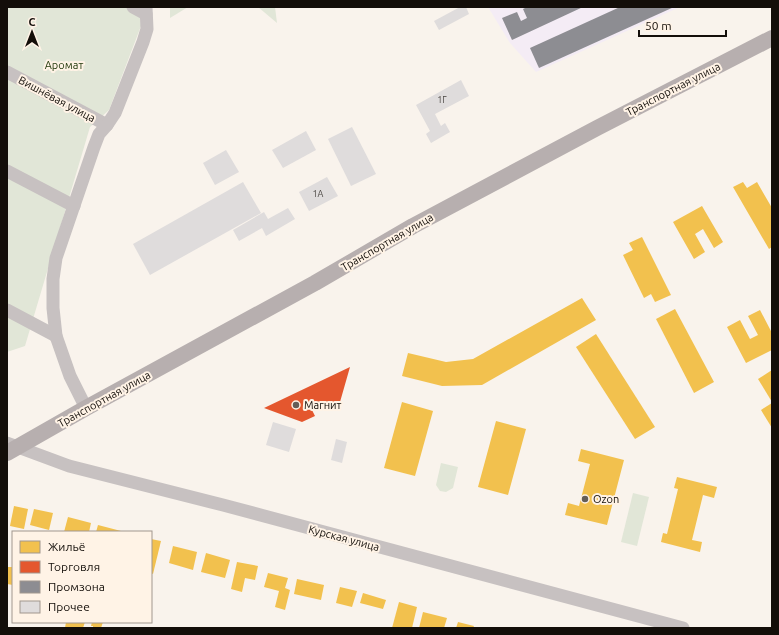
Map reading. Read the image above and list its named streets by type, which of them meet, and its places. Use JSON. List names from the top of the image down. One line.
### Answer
{"streets":{"main road":["Транспортная улица"],"street":["Вишнёвая улица","Курская улица"]},"crossings":[["Транспортная улица","Курская улица"]],"parks":["Аромат"],"places":["Магнит","Ozon"],"house_numbers":["1Г","1А"],"legend":["Жильё","Торговля","Промзона","Прочее"],"scale_bar":"50 m","north":"top"}
